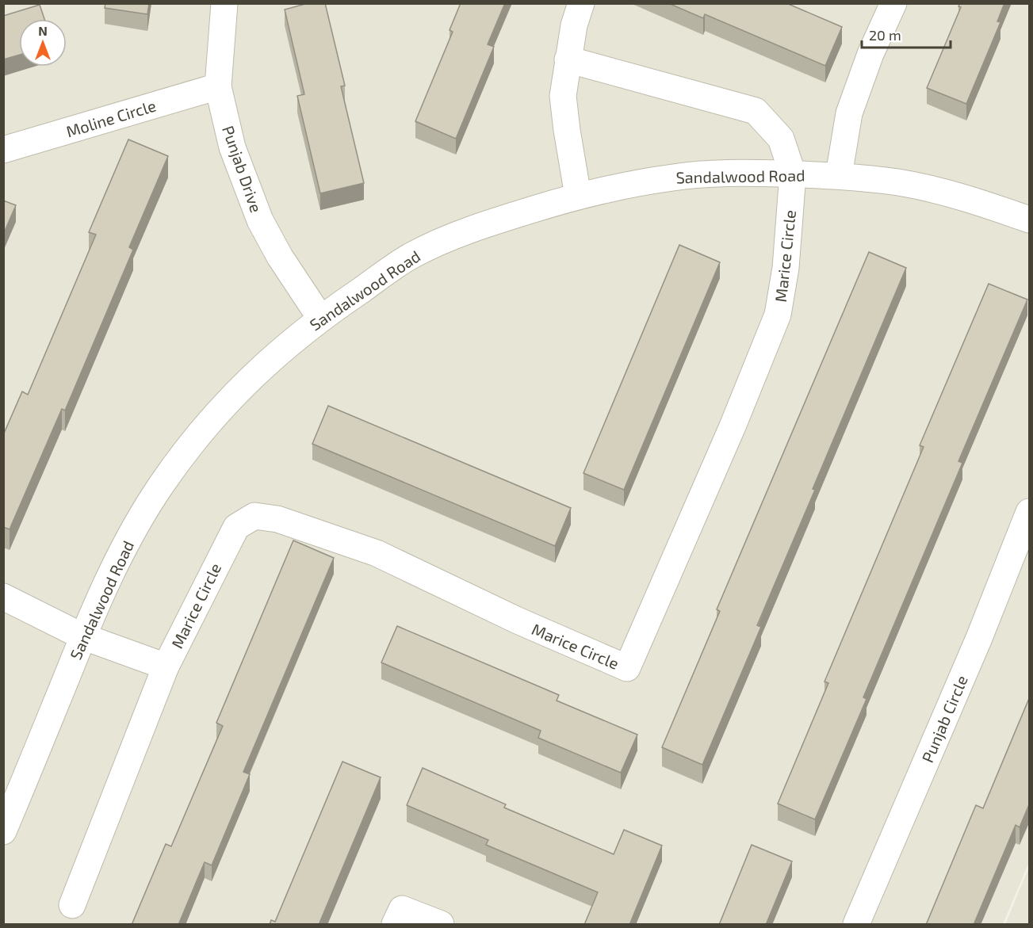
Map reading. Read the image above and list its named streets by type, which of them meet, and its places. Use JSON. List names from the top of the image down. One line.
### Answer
{"streets":{"street":["Moline Circle","Punjab Drive","Sandalwood Road","Marice Circle","Punjab Circle"]},"crossings":[["Moline Circle","Punjab Drive"],["Punjab Drive","Sandalwood Road"],["Sandalwood Road","Marice Circle"]],"scale_bar":"20 m","north":"top"}
